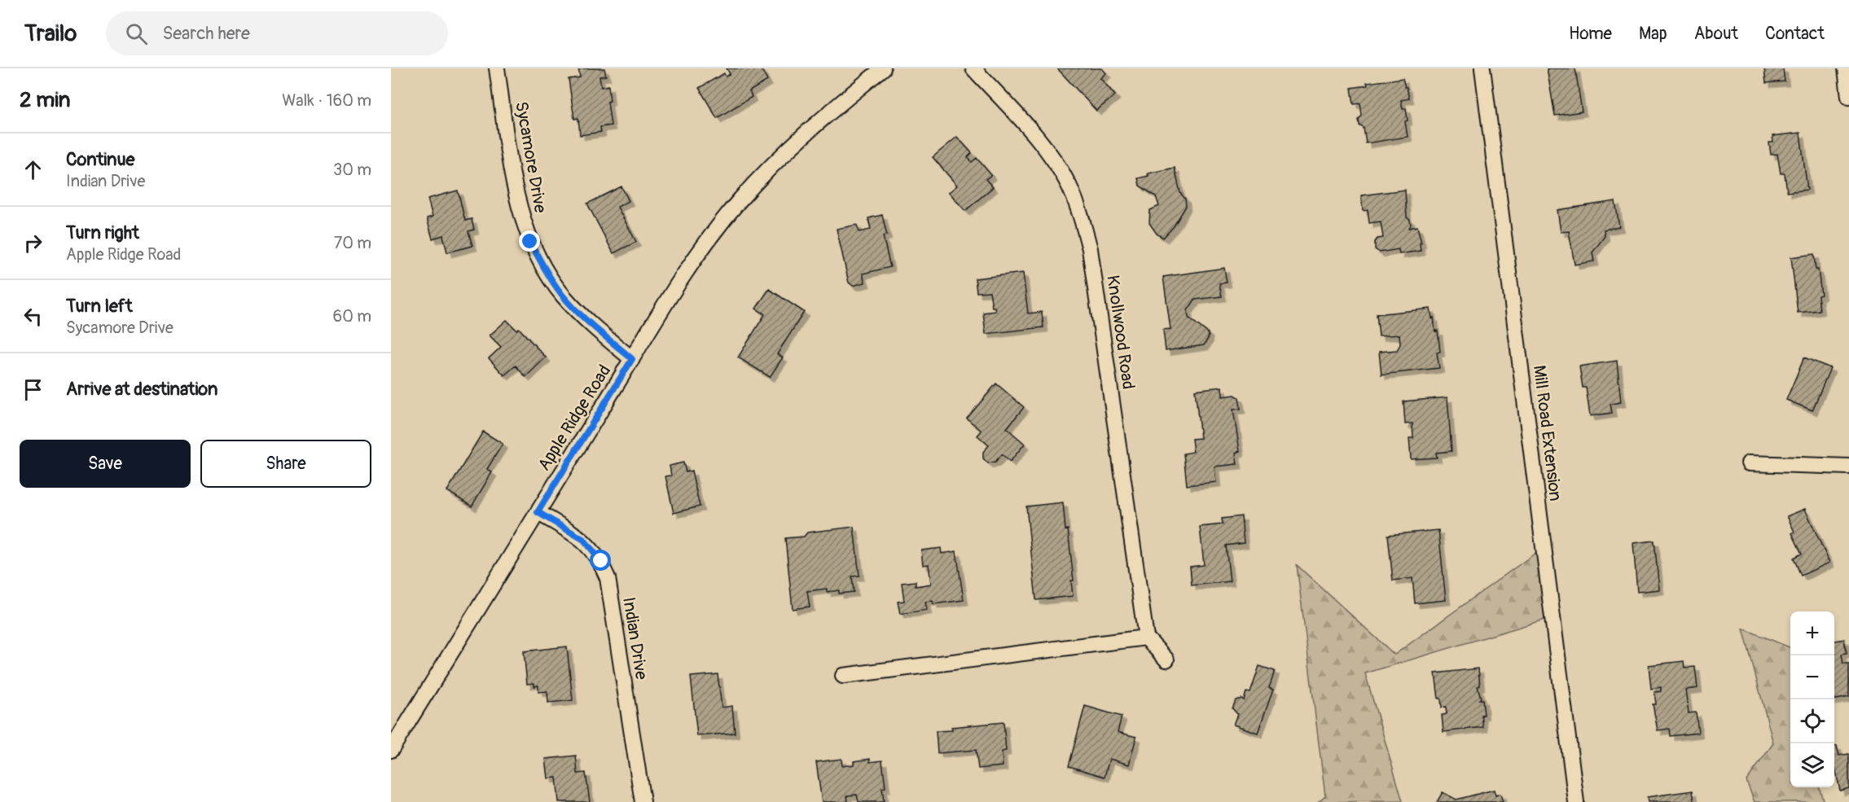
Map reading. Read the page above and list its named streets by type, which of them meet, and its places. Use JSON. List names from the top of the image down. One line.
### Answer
{"streets":{"street":["Sycamore Drive","Knollwood Road","Apple Ridge Road","Mill Road Extension","Indian Drive"]},"crossings":[["Sycamore Drive","Apple Ridge Road"],["Apple Ridge Road","Indian Drive"]],"page":{"header":"Trailo","search":"Search here","nav":["Home","Map","About","Contact"],"heading":["2 min","Walk · 160 m"],"list":[["Continue","Indian Drive","30 m"],["Turn right","Apple Ridge Road","70 m"],["Turn left","Sycamore Drive","60 m"],"Arrive at destination"],"buttons":["Save","Share"],"map_buttons":["+","−"]}}
